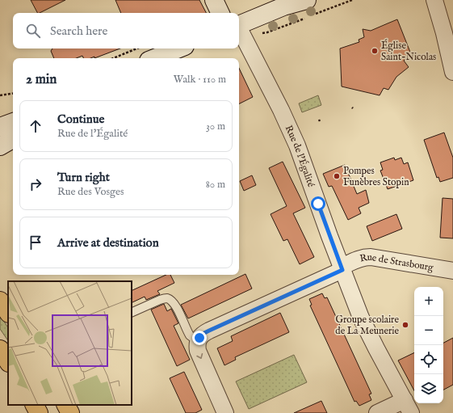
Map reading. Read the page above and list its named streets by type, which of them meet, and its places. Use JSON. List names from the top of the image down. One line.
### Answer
{"streets":{"street":["Rue de l'Égalité","Rue de Strasbourg"]},"crossings":[["Rue de l'Égalité","Rue de Strasbourg"]],"places":["Église Saint-Nicolas","Pompes Funèbres Stopin","Groupe scolaire de La Meunerie"],"page":{"search":"Search here","heading":["2 min","Walk · 110 m"],"list":[["Continue","Rue de l'Égalité","30 m"],["Turn right","Rue des Vosges","80 m"],"Arrive at destination"],"map_buttons":["+","−"]}}
